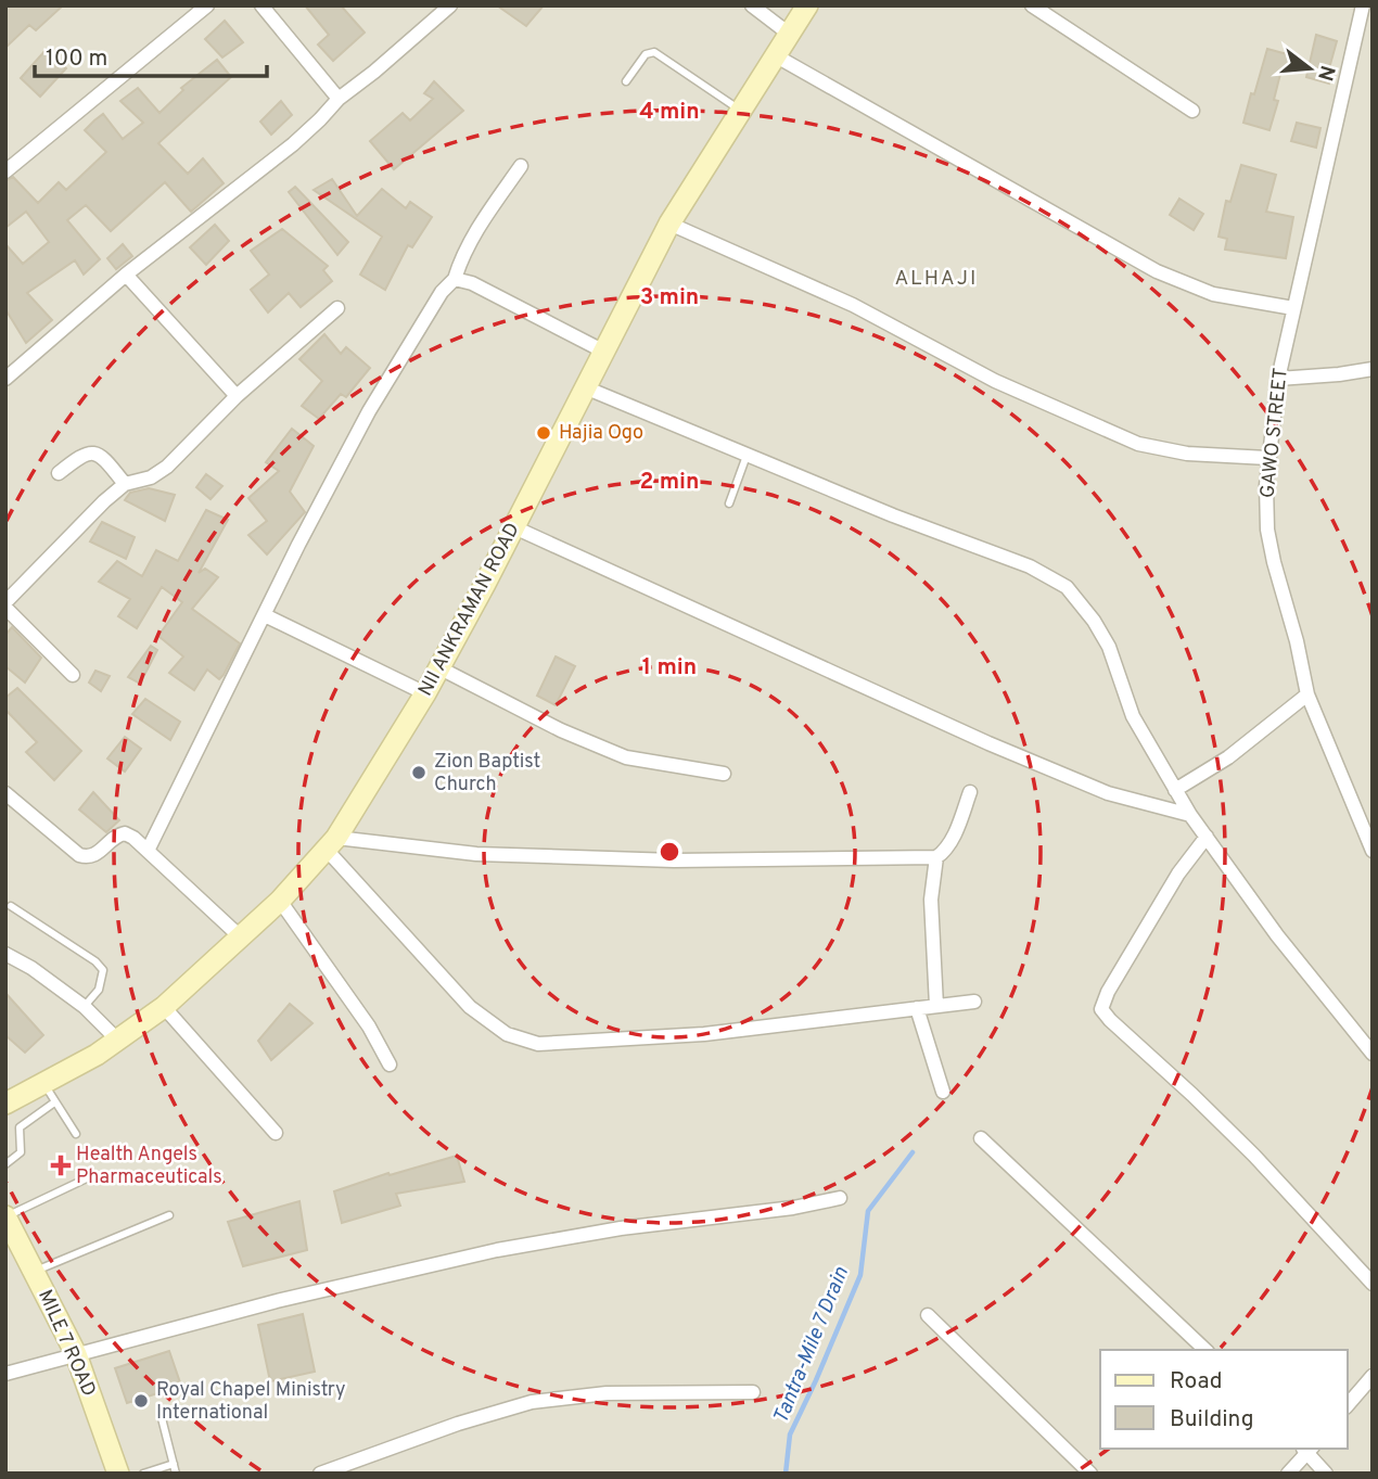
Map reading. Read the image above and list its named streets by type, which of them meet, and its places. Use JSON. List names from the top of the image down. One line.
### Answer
{"streets":{"street":["GAWO STREET","NII ANKRAMAN ROAD","MILE 7 ROAD"]},"districts":["ALHAJI"],"water":["Tantra-Mile 7 Drain"],"places":{"other":["Hajia Ogo","Zion Baptist Church","Royal Chapel Ministry International"],"health":["Health Angels Pharmaceuticals"]},"legend":["Road","Building"],"scale_bar":"100 m","north":"right","rings":["4 min","3 min","2 min","1 min"]}
